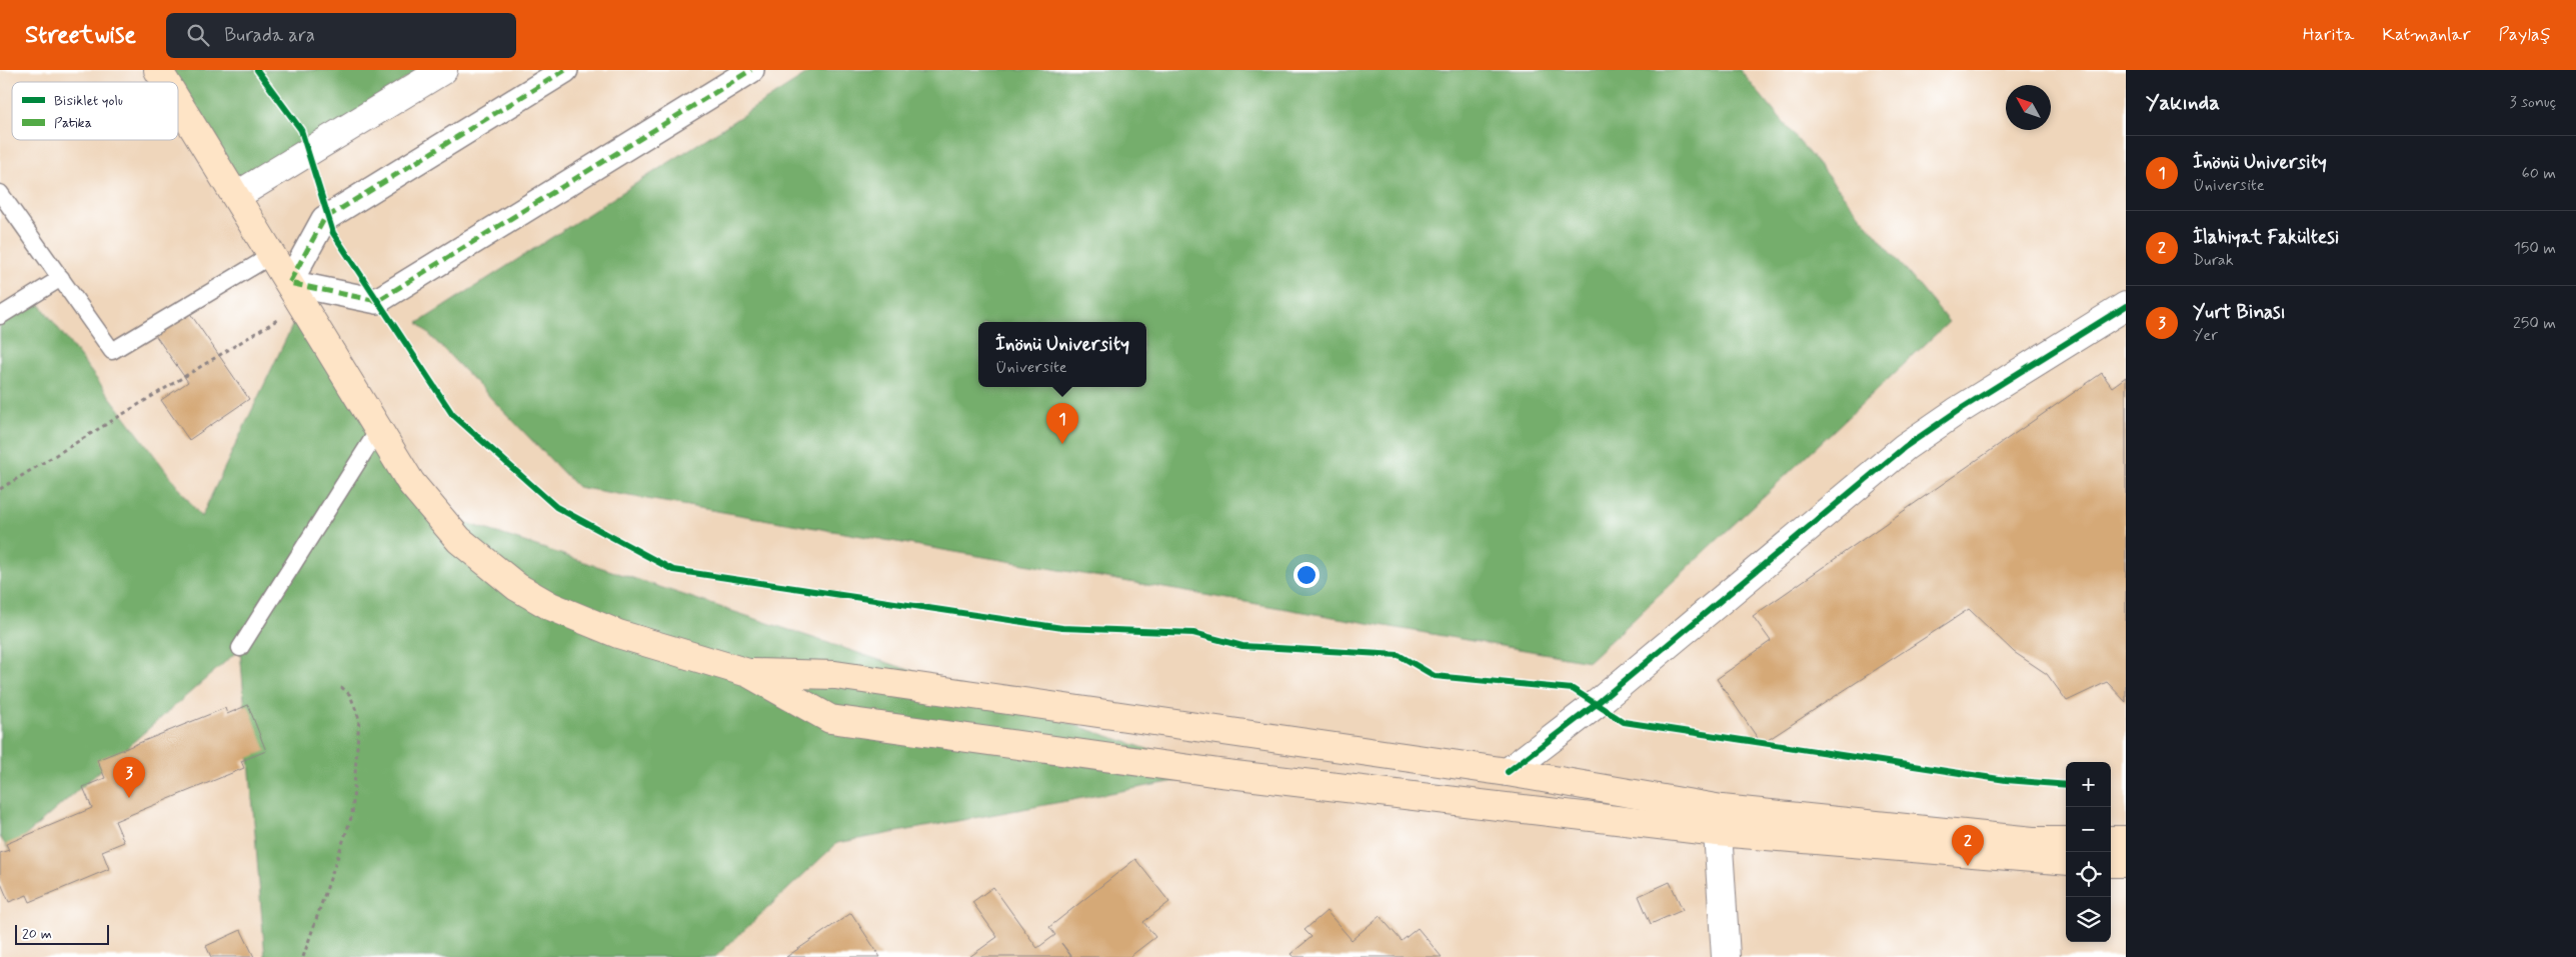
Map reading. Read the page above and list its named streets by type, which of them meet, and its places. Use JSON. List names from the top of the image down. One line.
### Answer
{"legend":["Bisiklet yolu","Patika"],"scale_bar":"20 m","north":"top left","page":{"header":"Streetwise","search":"Burada ara","nav":["Harita","Katmanlar","Paylaş"],"heading":["Yakında","3 sonuç"],"list":[{"mark":"1","name":"İnönü University","note":"Üniversite","value":"60 m"},{"mark":"2","name":"İlahiyat Fakültesi","note":"Durak","value":"150 m"},{"mark":"3","name":"Yurt Binası","note":"Yer","value":"250 m"}],"popup":["İnönü University","Üniversite"],"pins":["1","3","2"],"map_buttons":["+","−"],"scale":"20 m"}}
